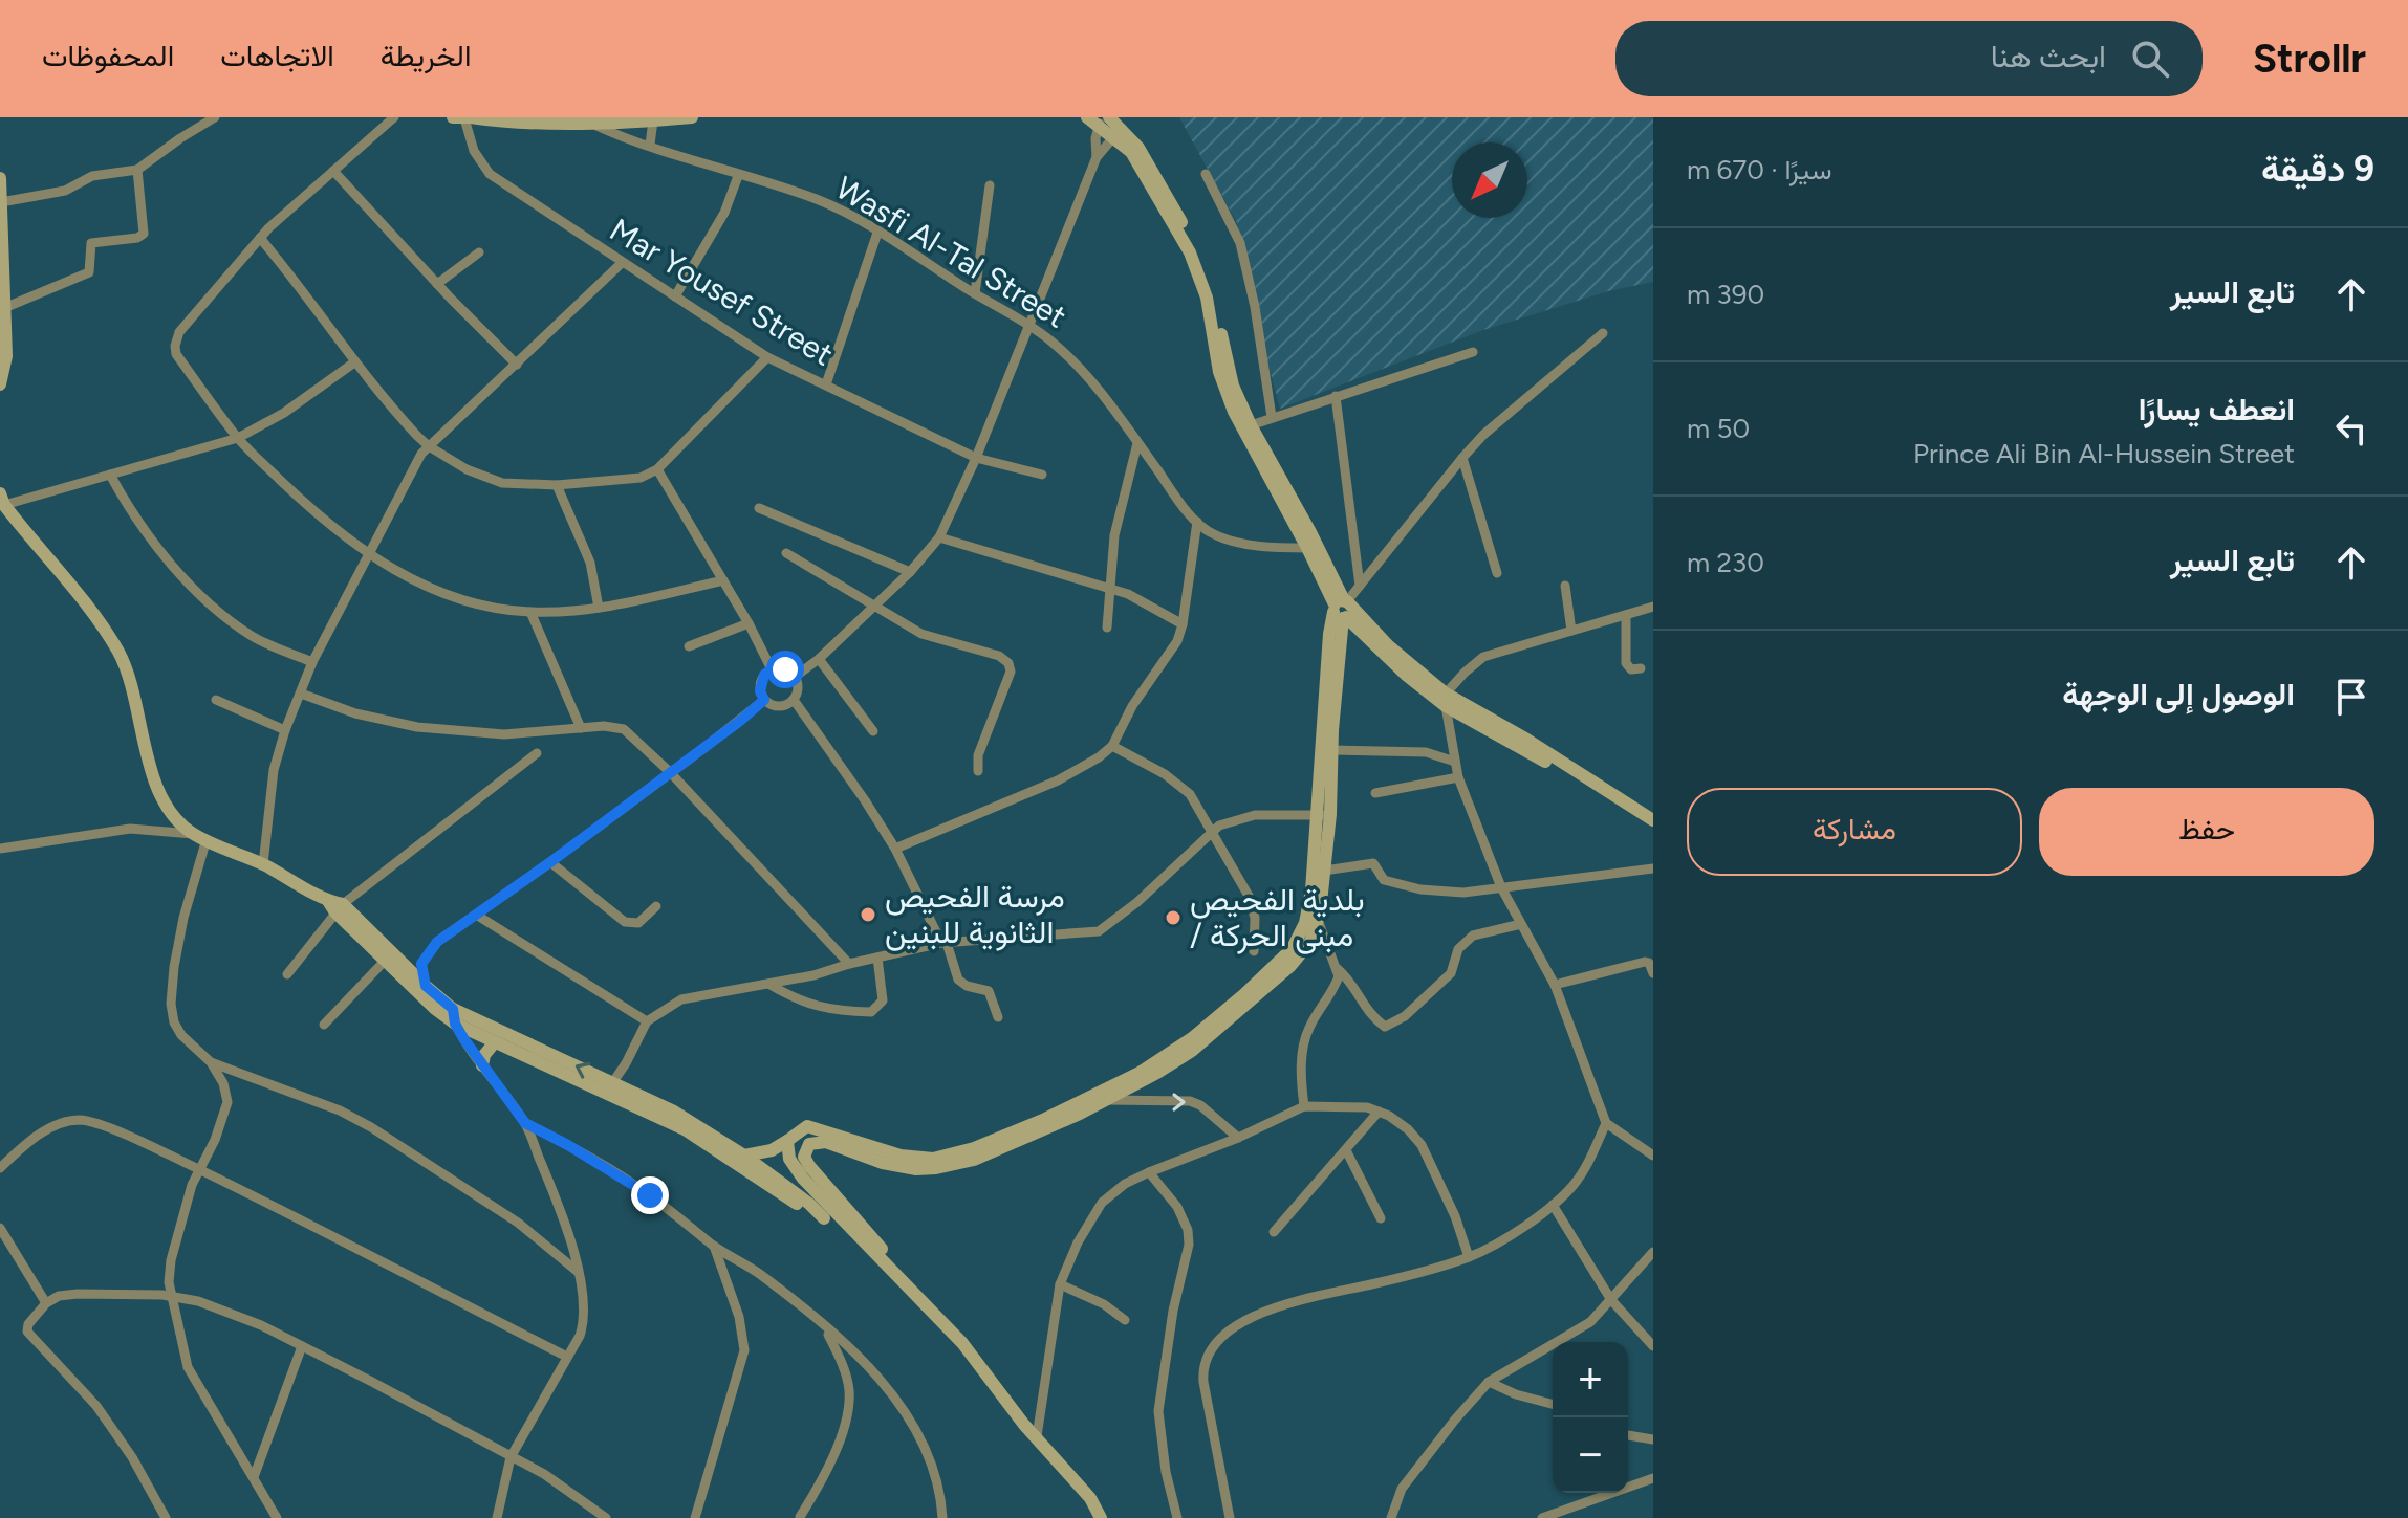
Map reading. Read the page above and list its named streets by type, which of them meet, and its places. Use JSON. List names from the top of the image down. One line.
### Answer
{"streets":{"street":["Wasfi Al-Tal Street","Mar Yousef Street"]},"places":["مرسة الفحيص الثانوية للبنين","بلدية الفحيص / مبنى الحركة"],"north":"bottom left","page":{"header":"Strollr","search":"ابحث هنا","nav":["الخريطة","الاتجاهات","المحفوظات"],"heading":["9 دقيقة","سيرًا · 670 m"],"list":[["تابع السير","390 m"],["انعطف يسارًا","Prince Ali Bin Al-Hussein Street","50 m"],["تابع السير","230 m"],"الوصول إلى الوجهة"],"buttons":["حفظ","مشاركة"],"map_buttons":["+","−"]}}
